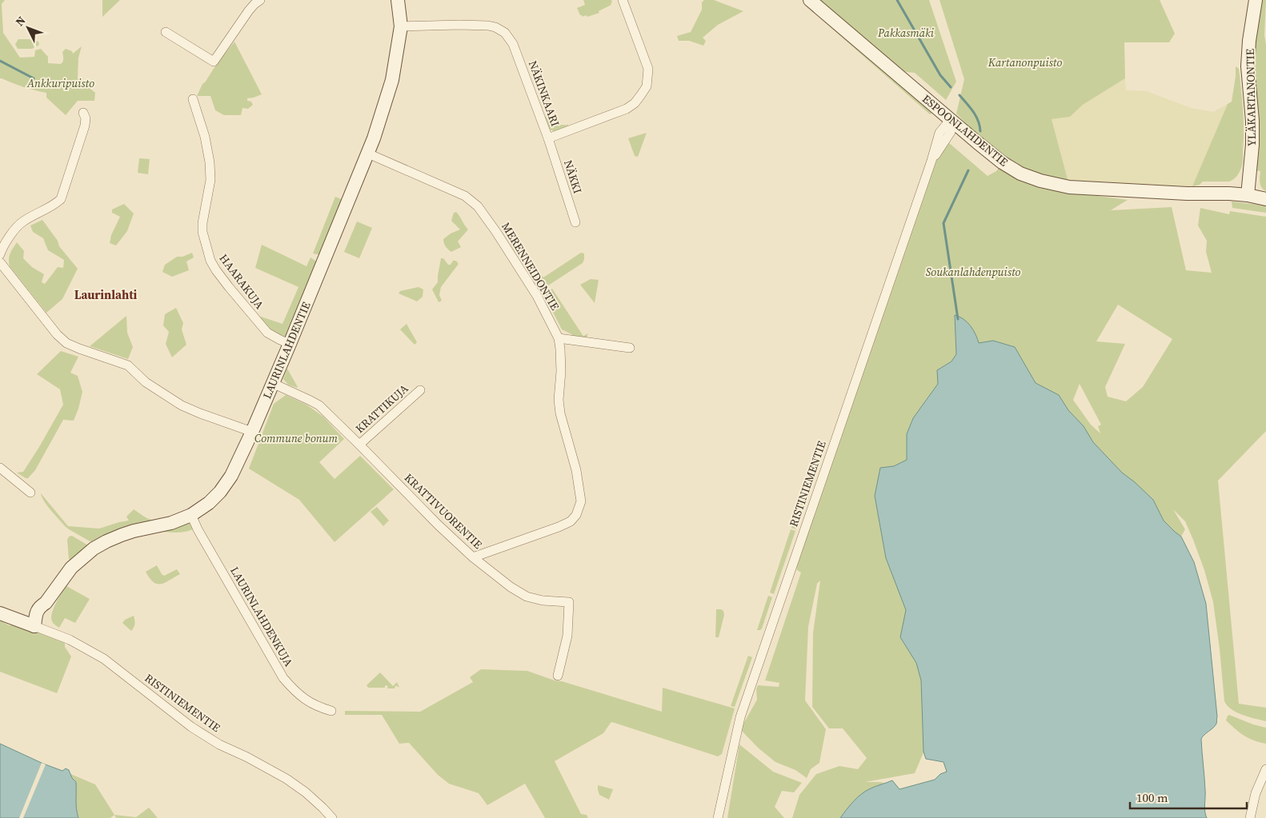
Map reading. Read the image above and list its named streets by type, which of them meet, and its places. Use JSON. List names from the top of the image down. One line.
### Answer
{"streets":{"street":["NÄKINKAARI","YLÄKARTANONTIE","ESPOONLAHDENTIE","NÄKKI","MERENNEIDONTIE","HAARAKUJA","LAURINLAHDENTIE","KRATTIKUJA","RISTINIEMENTIE","KRATTIVUORENTIE","LAURINLAHDENKUJA"]},"crossings":[["NÄKINKAARI","NÄKKI"],["NÄKINKAARI","LAURINLAHDENTIE"],["YLÄKARTANONTIE","ESPOONLAHDENTIE"],["ESPOONLAHDENTIE","RISTINIEMENTIE"],["MERENNEIDONTIE","LAURINLAHDENTIE"],["MERENNEIDONTIE","KRATTIVUORENTIE"],["HAARAKUJA","LAURINLAHDENTIE"],["LAURINLAHDENTIE","RISTINIEMENTIE"],["LAURINLAHDENTIE","KRATTIVUORENTIE"],["LAURINLAHDENTIE","LAURINLAHDENKUJA"],["KRATTIKUJA","KRATTIVUORENTIE"]],"districts":["Laurinlahti"],"parks":["Pakkasmäki","Kartanonpuisto","Ankkuripuisto","Soukanlahdenpuisto","Commune bonum"],"scale_bar":"100 m","north":"top left"}
